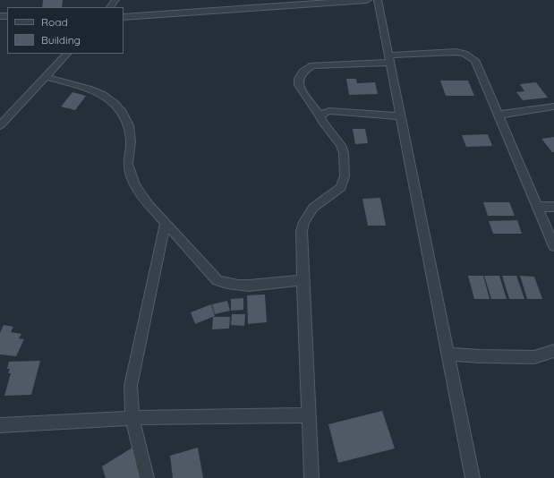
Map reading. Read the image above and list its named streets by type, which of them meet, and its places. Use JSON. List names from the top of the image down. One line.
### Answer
{"legend":["Road","Building"]}
